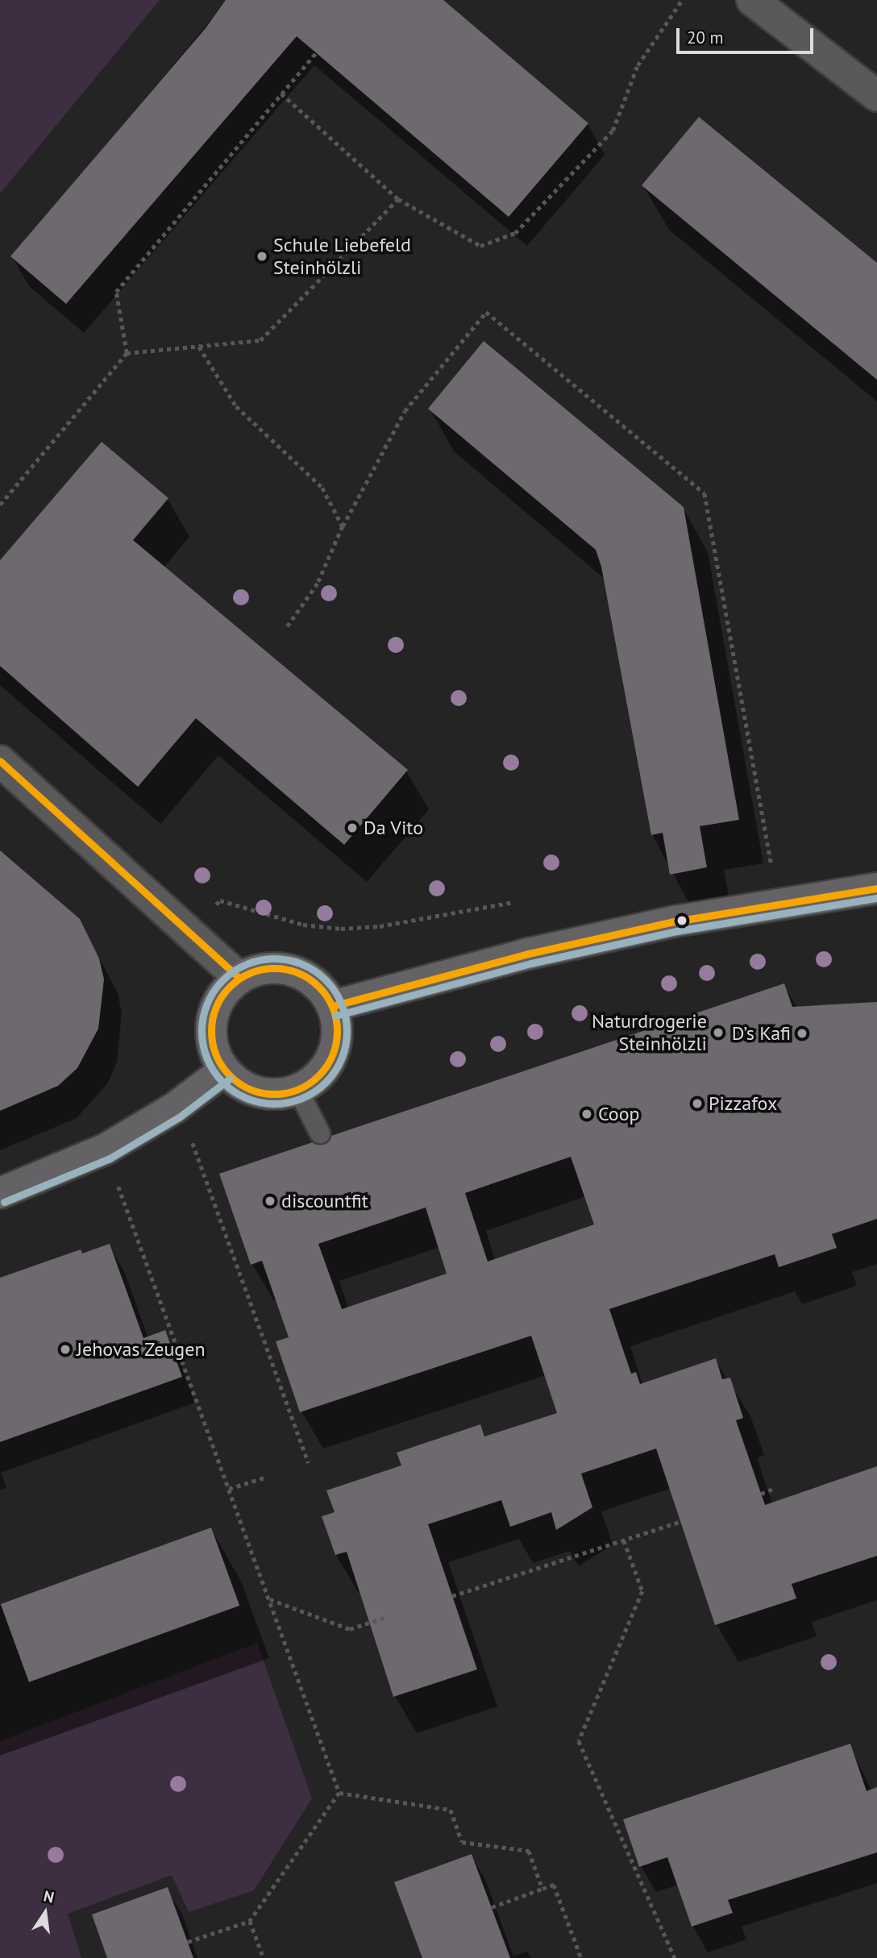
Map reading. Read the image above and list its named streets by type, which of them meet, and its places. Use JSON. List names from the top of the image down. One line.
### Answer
{"places":["Schule Liebefeld Steinhölzli","Da Vito","Naturdrogerie Steinhölzli","D’s Kafi","Pizzafox","Coop","discountfit","Jehovas Zeugen"],"scale_bar":"20 m","north":"top"}
